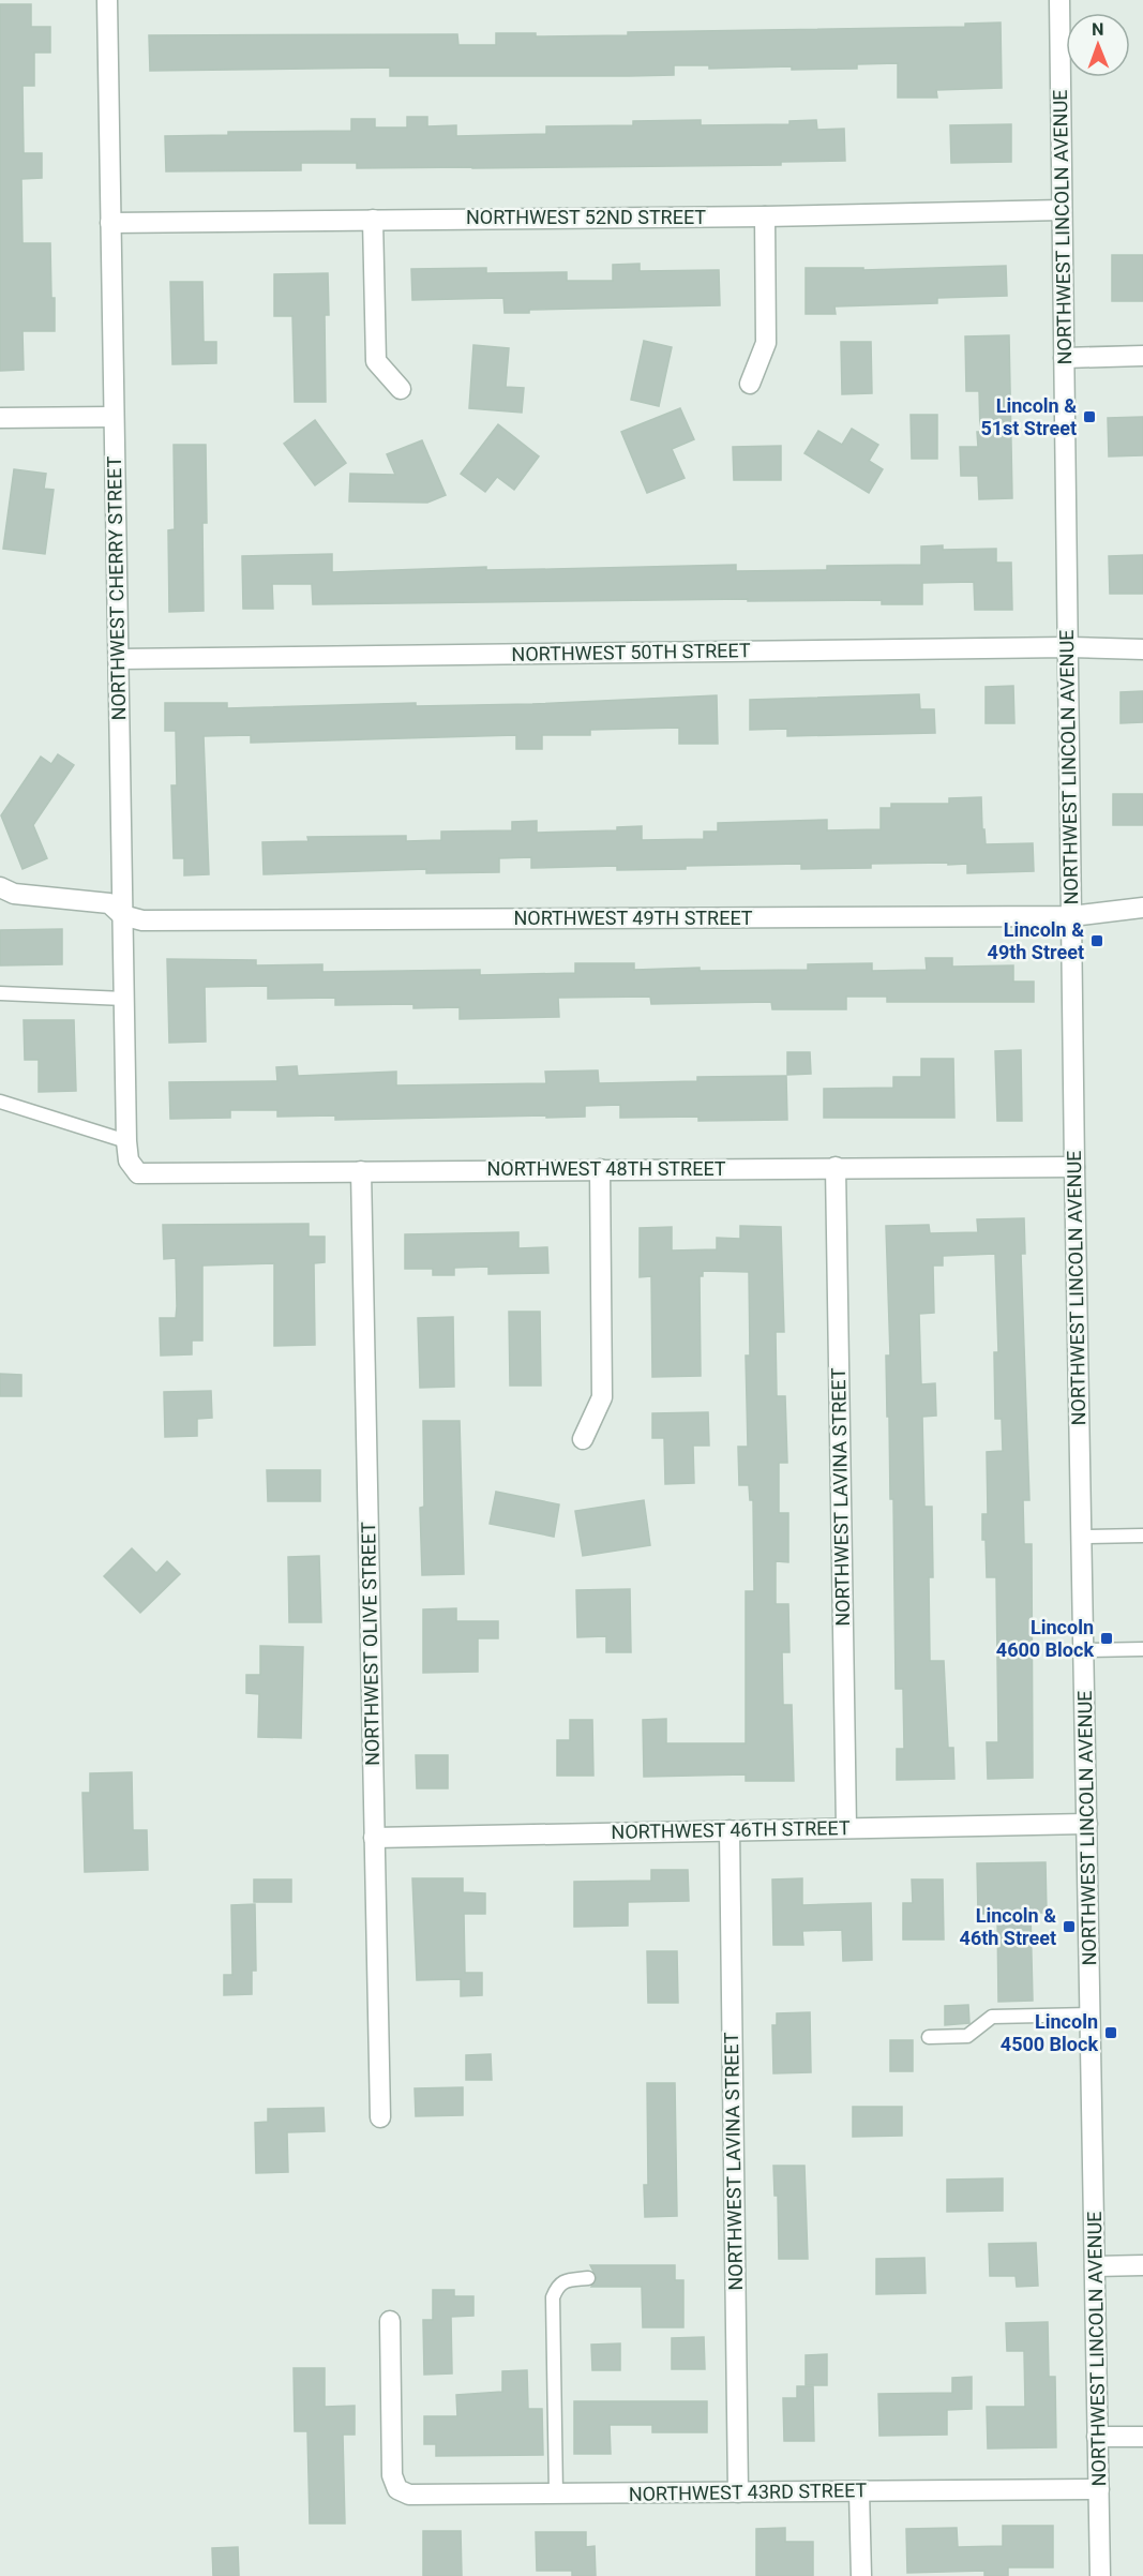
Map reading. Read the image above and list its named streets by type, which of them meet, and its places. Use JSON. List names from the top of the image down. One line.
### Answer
{"streets":{"street":["NORTHWEST 52ND STREET","NORTHWEST LINCOLN AVENUE","NORTHWEST CHERRY STREET","NORTHWEST 50TH STREET","NORTHWEST 49TH STREET","NORTHWEST 48TH STREET","NORTHWEST LAVINA STREET","NORTHWEST OLIVE STREET","NORTHWEST 46TH STREET","NORTHWEST 43RD STREET"]},"crossings":[["NORTHWEST 52ND STREET","NORTHWEST LINCOLN AVENUE"],["NORTHWEST 52ND STREET","NORTHWEST CHERRY STREET"],["NORTHWEST LINCOLN AVENUE","NORTHWEST 50TH STREET"],["NORTHWEST LINCOLN AVENUE","NORTHWEST 49TH STREET"],["NORTHWEST LINCOLN AVENUE","NORTHWEST 48TH STREET"],["NORTHWEST LINCOLN AVENUE","NORTHWEST 46TH STREET"],["NORTHWEST LINCOLN AVENUE","NORTHWEST 43RD STREET"],["NORTHWEST CHERRY STREET","NORTHWEST 50TH STREET"],["NORTHWEST CHERRY STREET","NORTHWEST 49TH STREET"],["NORTHWEST CHERRY STREET","NORTHWEST 48TH STREET"],["NORTHWEST 48TH STREET","NORTHWEST LAVINA STREET"],["NORTHWEST 48TH STREET","NORTHWEST OLIVE STREET"],["NORTHWEST LAVINA STREET","NORTHWEST 46TH STREET"],["NORTHWEST LAVINA STREET","NORTHWEST 43RD STREET"],["NORTHWEST OLIVE STREET","NORTHWEST 46TH STREET"]],"places":{"transit":["Lincoln & 51st Street","Lincoln & 49th Street","Lincoln 4600 Block","Lincoln & 46th Street","Lincoln 4500 Block"]},"north":"top"}
